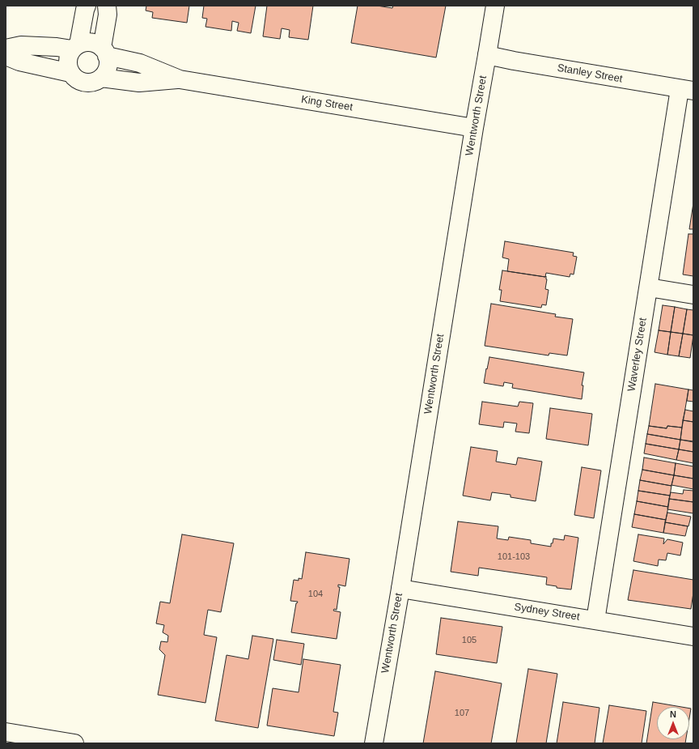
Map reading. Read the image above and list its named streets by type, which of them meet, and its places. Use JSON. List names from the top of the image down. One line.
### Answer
{"streets":{"street":["Stanley Street","King Street","Wentworth Street","Waverley Street","Sydney Street"]},"crossings":[["Stanley Street","Wentworth Street"],["Stanley Street","Waverley Street"],["King Street","Wentworth Street"],["Wentworth Street","Sydney Street"],["Waverley Street","Sydney Street"]],"house_numbers":["101-103","104","105","107"],"north":"top"}
